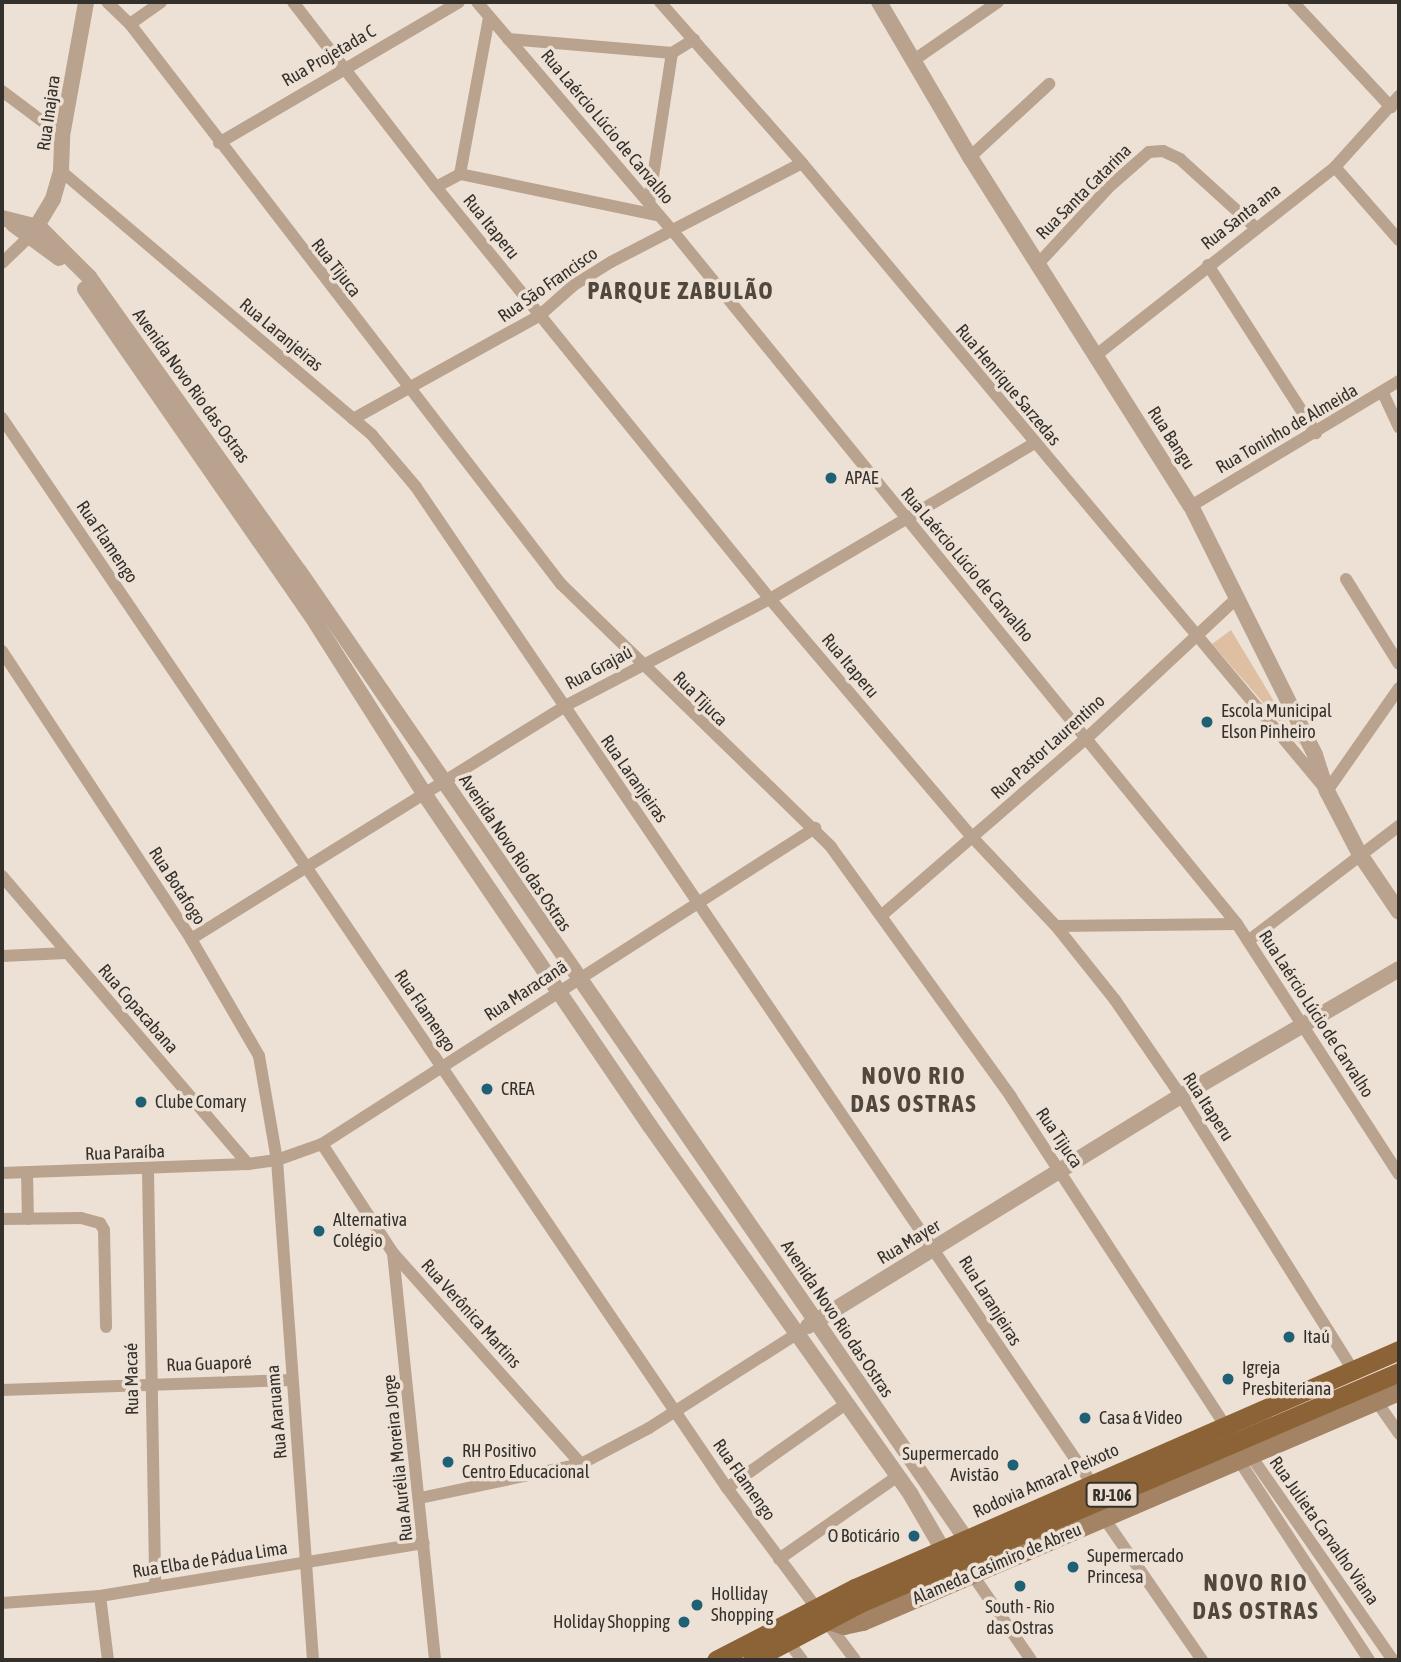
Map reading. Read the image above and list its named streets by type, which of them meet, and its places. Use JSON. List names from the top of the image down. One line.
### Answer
{"streets":{"highway":["Rodovia Amaral Peixoto","RJ-106"],"main road":["Alameda Casimiro de Abreu"],"street":["Rua Projetada C","Rua Inajara","Rua Laércio Lúcio de Carvalho","Rua Santa Catarina","Rua Santa ana","Rua Itaperu","Rua Tijuca","Rua São Francisco","Rua Laranjeiras","Rua Henrique Sarzedas","Avenida Novo Rio das Ostras","Rua Toninho de Almeida","Rua Bangu","Rua Flamengo","Rua Grajaú","Rua Pastor Laurentino","Rua Botafogo","Rua Maracanã","Rua Copacabana","Rua Paraíba","Rua Mayer","Rua Verônica Martins","Rua Guaporé","Rua Macaé","Rua Araruama","Rua Aurélia Moreira Jorge","Rua Julieta Carvalho Viana","Rua Elba de Pádua Lima"]},"crossings":[["Rua Projetada C","Rua Itaperu"],["Rua Projetada C","Rua Tijuca"],["Rua Inajara","Rua Laranjeiras"],["Rua Inajara","Avenida Novo Rio das Ostras"],["Rua Laércio Lúcio de Carvalho","Rua São Francisco"],["Rua Laércio Lúcio de Carvalho","Rua Grajaú"],["Rua Laércio Lúcio de Carvalho","Rua Pastor Laurentino"],["Rua Laércio Lúcio de Carvalho","Rua Mayer"],["Rua Santa Catarina","Rua Santa ana"],["Rua Santa Catarina","Rua Bangu"],["Rua Santa ana","Rua Bangu"],["Rua Itaperu","Rua São Francisco"],["Rua Itaperu","Rua Grajaú"],["Rua Itaperu","Rua Pastor Laurentino"],["Rua Itaperu","Rua Mayer"],["Rua Itaperu","Rodovia Amaral Peixoto"],["Rua Tijuca","Rua São Francisco"],["Rua Tijuca","Rua Grajaú"],["Rua Tijuca","Rua Pastor Laurentino"],["Rua Tijuca","Rua Maracanã"],["Rua Tijuca","Rua Mayer"],["Rua Tijuca","Rodovia Amaral Peixoto"],["Rua Tijuca","Rua Julieta Carvalho Viana"],["Rua Tijuca","Alameda Casimiro de Abreu"],["Rua São Francisco","Rua Laranjeiras"],["Rua São Francisco","Rua Henrique Sarzedas"],["Rua Laranjeiras","Rua Grajaú"],["Rua Laranjeiras","Rua Maracanã"],["Rua Laranjeiras","Rua Mayer"],["Rua Laranjeiras","Rodovia Amaral Peixoto"],["Rua Henrique Sarzedas","Rua Bangu"],["Rua Henrique Sarzedas","Rua Grajaú"],["Rua Henrique Sarzedas","Rua Pastor Laurentino"],["Avenida Novo Rio das Ostras","Rua Grajaú"],["Avenida Novo Rio das Ostras","Rua Maracanã"],["Avenida Novo Rio das Ostras","Rua Mayer"],["Avenida Novo Rio das Ostras","Rodovia Amaral Peixoto"],["Rua Toninho de Almeida","Rua Bangu"],["Rua Bangu","Rua Pastor Laurentino"],["Rua Flamengo","Rua Grajaú"],["Rua Flamengo","Rua Maracanã"],["Rua Flamengo","Rua Mayer"],["Rua Flamengo","Rodovia Amaral Peixoto"],["Rua Flamengo","Alameda Casimiro de Abreu"],["Rua Grajaú","Rua Botafogo"],["Rua Botafogo","Rua Maracanã"],["Rua Botafogo","Rua Araruama"],["Rua Maracanã","Rua Copacabana"],["Rua Maracanã","Rua Paraíba"],["Rua Maracanã","Rua Verônica Martins"],["Rua Maracanã","Rua Araruama"],["Rua Copacabana","Rua Paraíba"],["Rua Paraíba","Rua Macaé"],["Rua Mayer","Rua Verônica Martins"],["Rua Mayer","Rua Aurélia Moreira Jorge"],["Rua Verônica Martins","Rua Aurélia Moreira Jorge"],["Rua Guaporé","Rua Macaé"],["Rua Guaporé","Rua Araruama"],["Rua Macaé","Rua Elba de Pádua Lima"],["Rua Araruama","Rua Elba de Pádua Lima"],["Rua Aurélia Moreira Jorge","Rua Elba de Pádua Lima"],["Rodovia Amaral Peixoto","Rua Julieta Carvalho Viana"],["Rodovia Amaral Peixoto","Alameda Casimiro de Abreu"],["Rua Julieta Carvalho Viana","Alameda Casimiro de Abreu"]],"districts":["PARQUE ZABULÃO","NOVO RIO DAS OSTRAS","NOVO RIO DAS OSTRAS"],"places":["APAE","Escola Municipal Elson Pinheiro","CREA","Clube Comary","Alternativa Colégio","Itaú","Igreja Presbiteriana","Casa & Video","RH Positivo Centro Educacional","Supermercado Avistão","O Boticário","Supermercado Princesa","South - Rio das Ostras","Holliday Shopping","Holiday Shopping"]}
